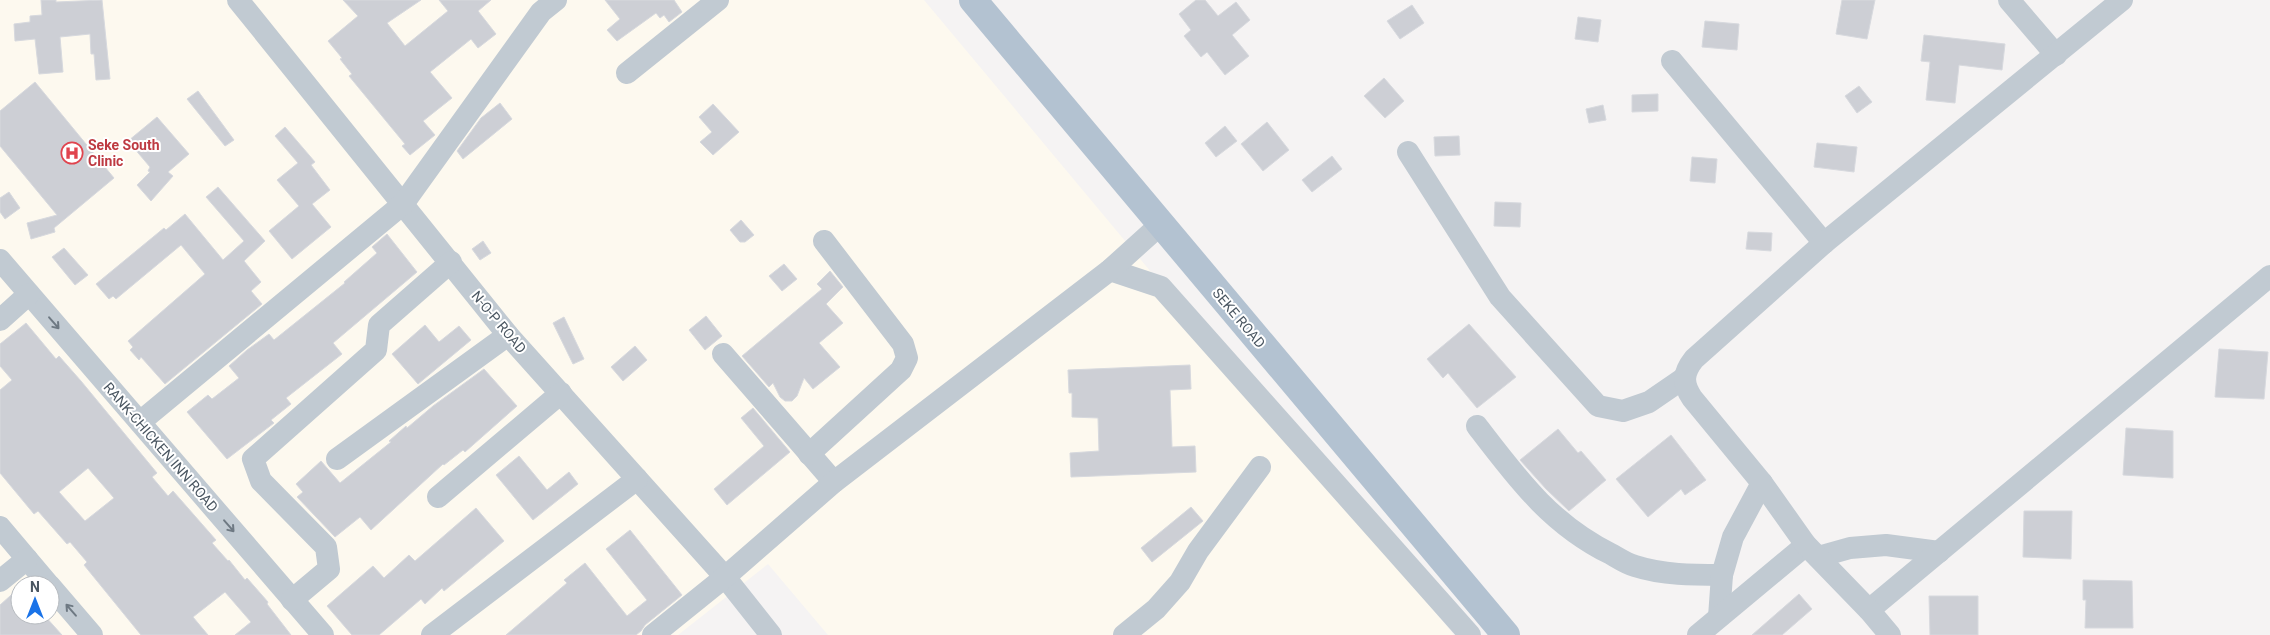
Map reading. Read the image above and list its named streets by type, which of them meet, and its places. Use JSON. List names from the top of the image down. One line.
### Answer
{"streets":{"main road":["SEKE ROAD"],"street":["N-O-P ROAD","RANK-CHICKEN INN ROAD"]},"one_way":["RANK-CHICKEN INN ROAD"],"places":{"hospital":["Seke South Clinic"]},"north":"top"}
